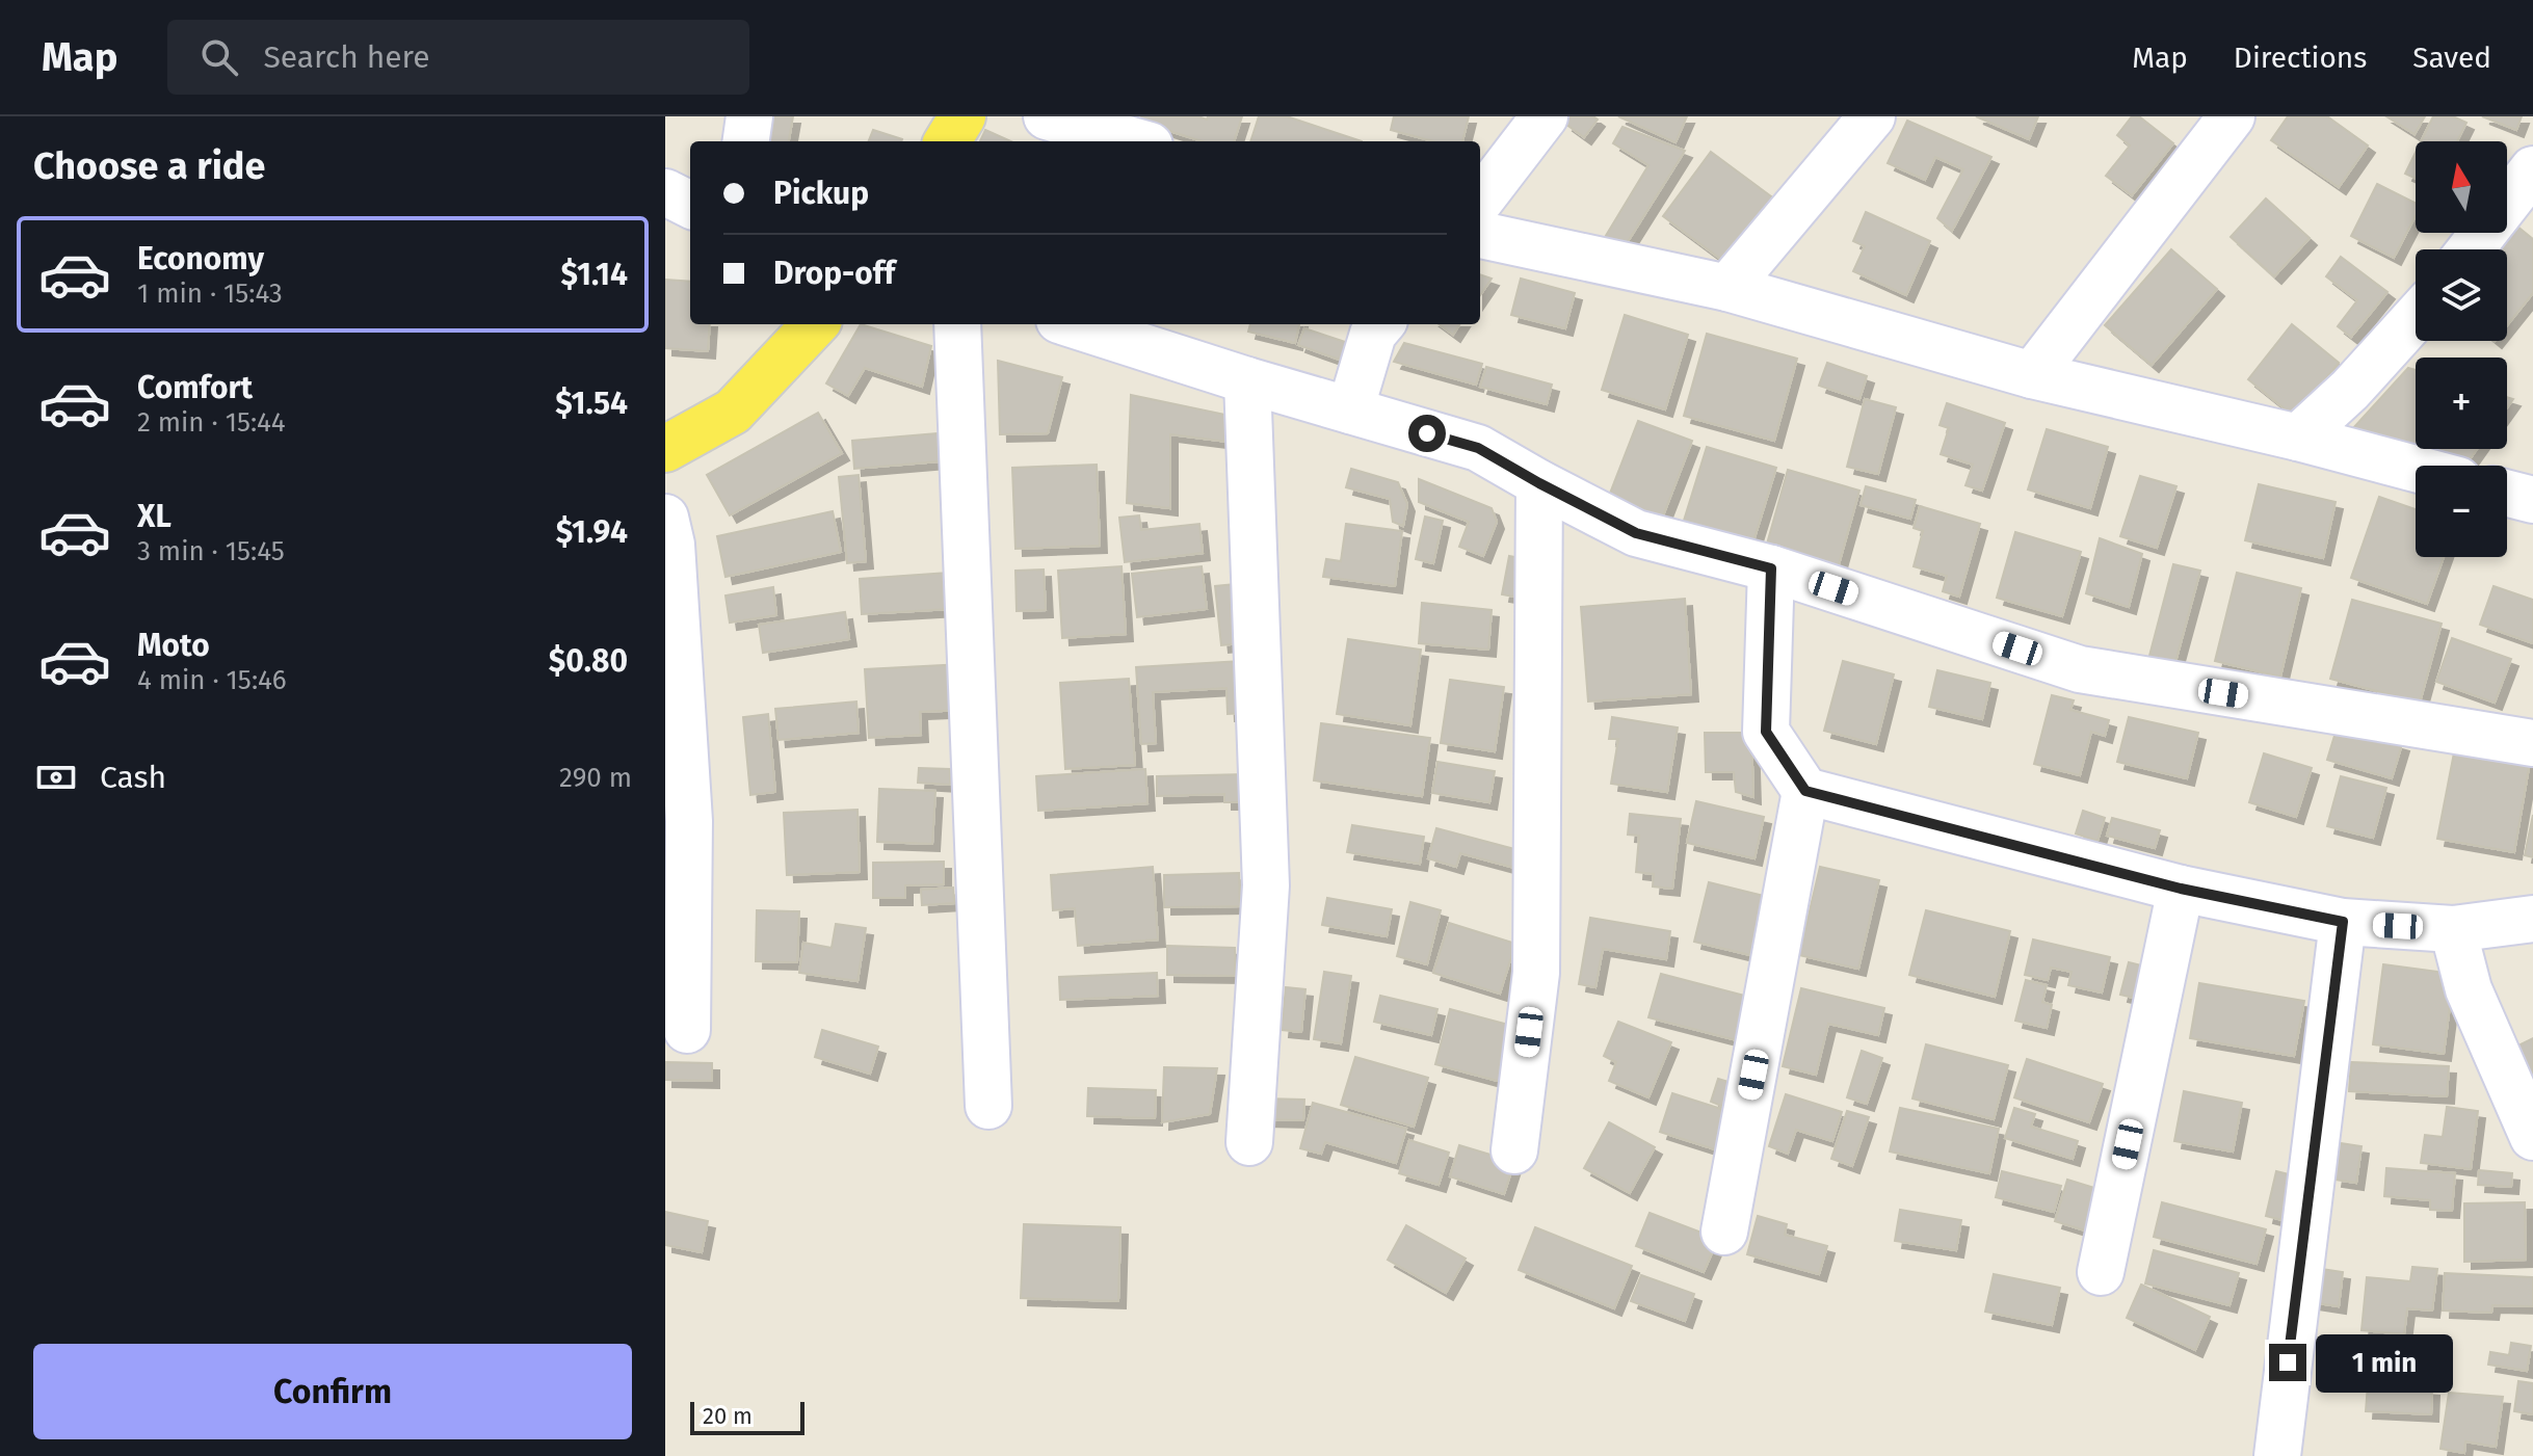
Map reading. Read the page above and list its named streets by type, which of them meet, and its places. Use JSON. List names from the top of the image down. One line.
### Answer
{"scale_bar":"20 m","north":"top","page":{"header":"Map","search":"Search here","nav":["Map","Directions","Saved"],"heading":"Choose a ride","map_buttons":["+","−"],"banner":["Pickup","Drop-off"],"list":[{"name":"Economy","note":"1 min · 15:43","value":"$1.14"},{"name":"Comfort","note":"2 min · 15:44","value":"$1.54"},{"name":"XL","note":"3 min · 15:45","value":"$1.94"},{"name":"Moto","note":"4 min · 15:46","value":"$0.80"}],"pay":["Cash","290 m"],"buttons":"Confirm","bubble":"1 min","scale":"20 m"}}
